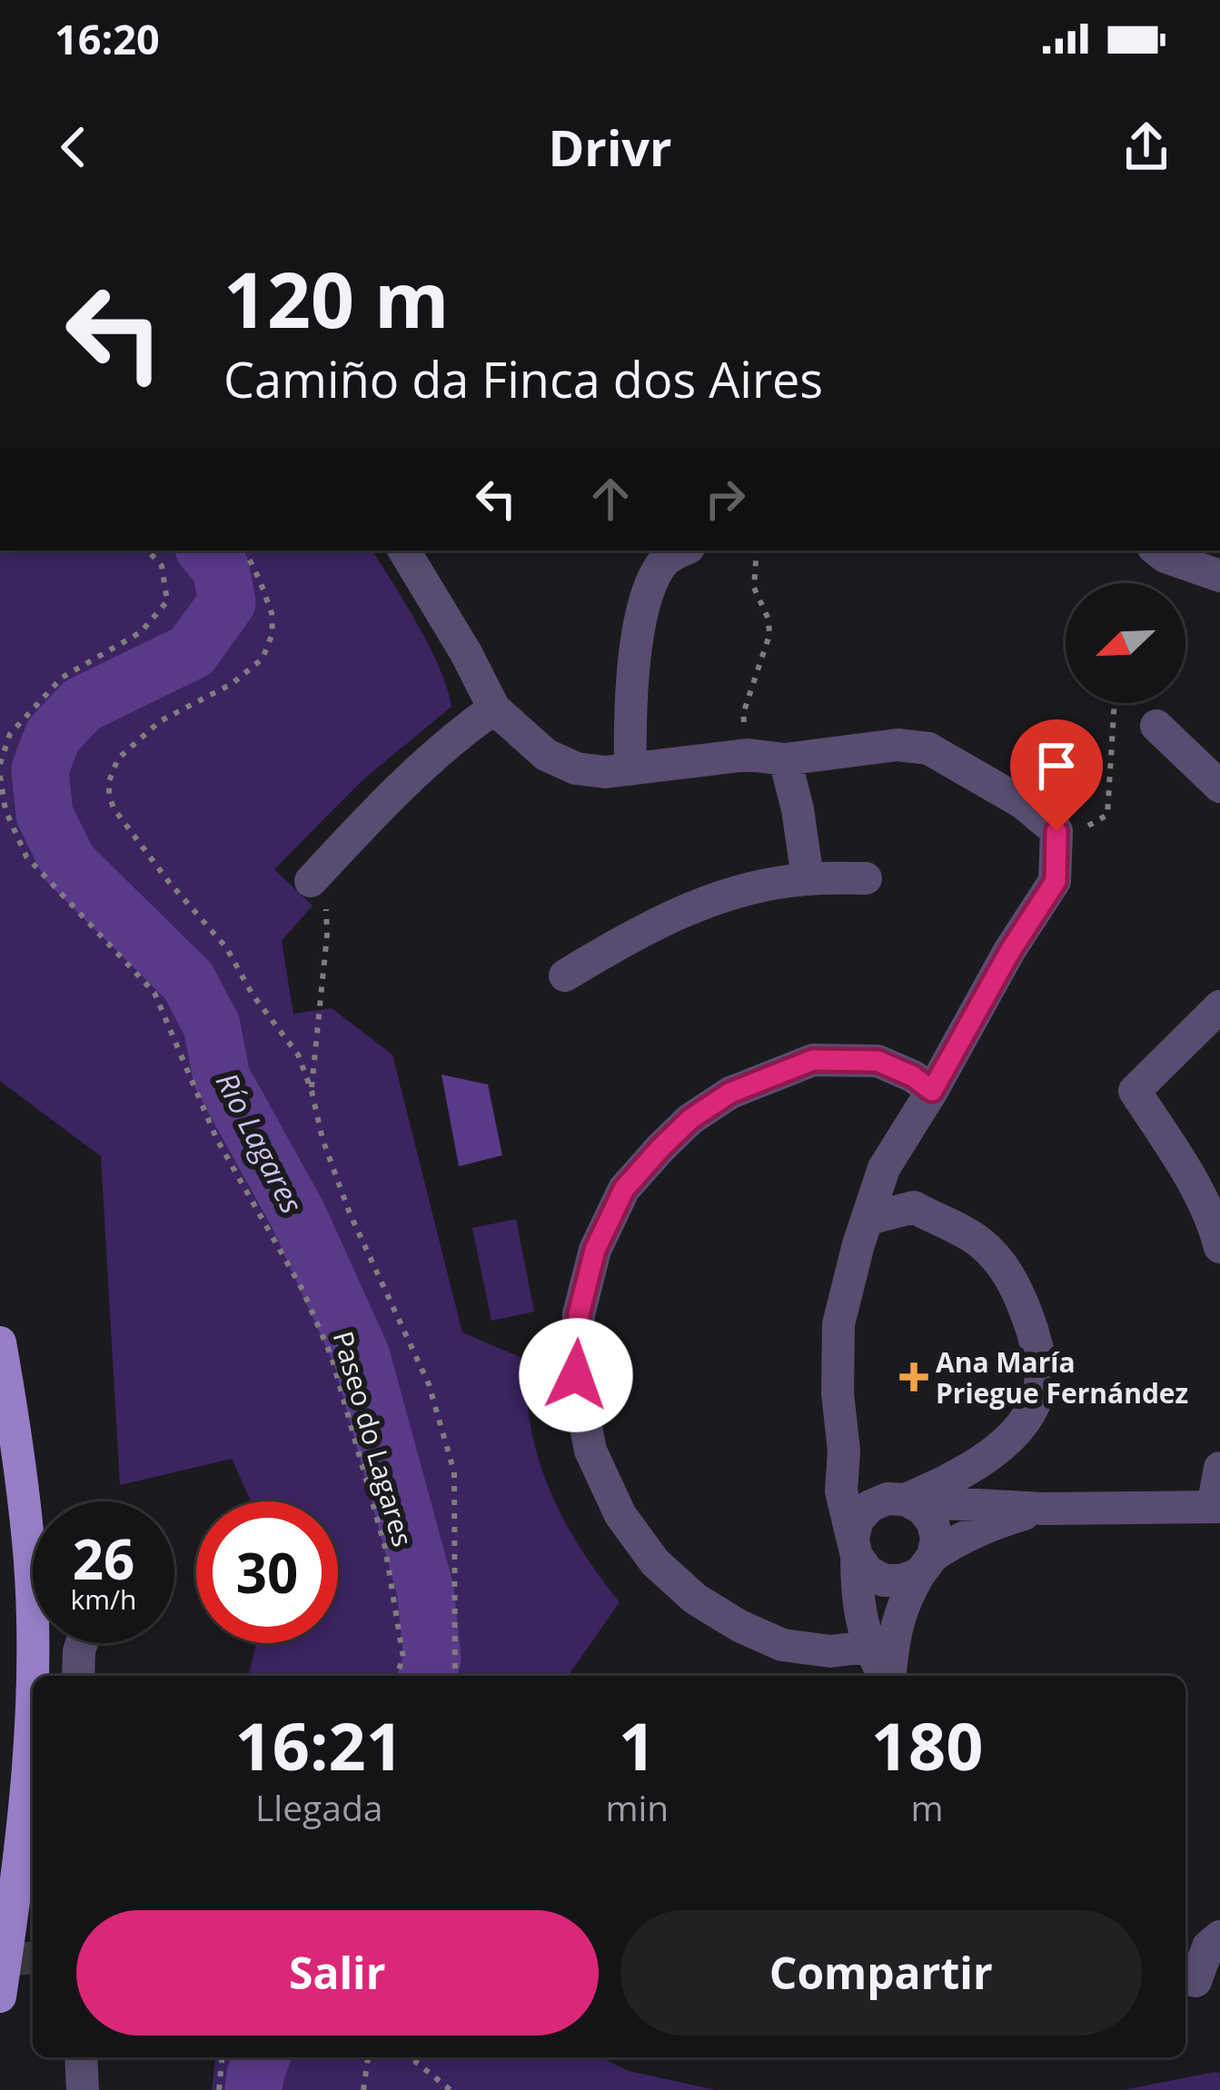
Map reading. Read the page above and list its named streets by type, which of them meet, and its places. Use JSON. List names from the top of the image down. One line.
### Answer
{"streets":{"path":["Paseo do Lagares"]},"water":["Río Lagares"],"places":{"health":["Ana María Priegue Fernández"]},"north":"bottom left","page":{"status":"16:20","header":"Drivr","turn":["120 m","Camiño da Finca dos Aires"],"speed":"26 km/h","limit":"30","eta":["16:21","Llegada","1","min","180","m"],"buttons":["Salir","Compartir"]}}
